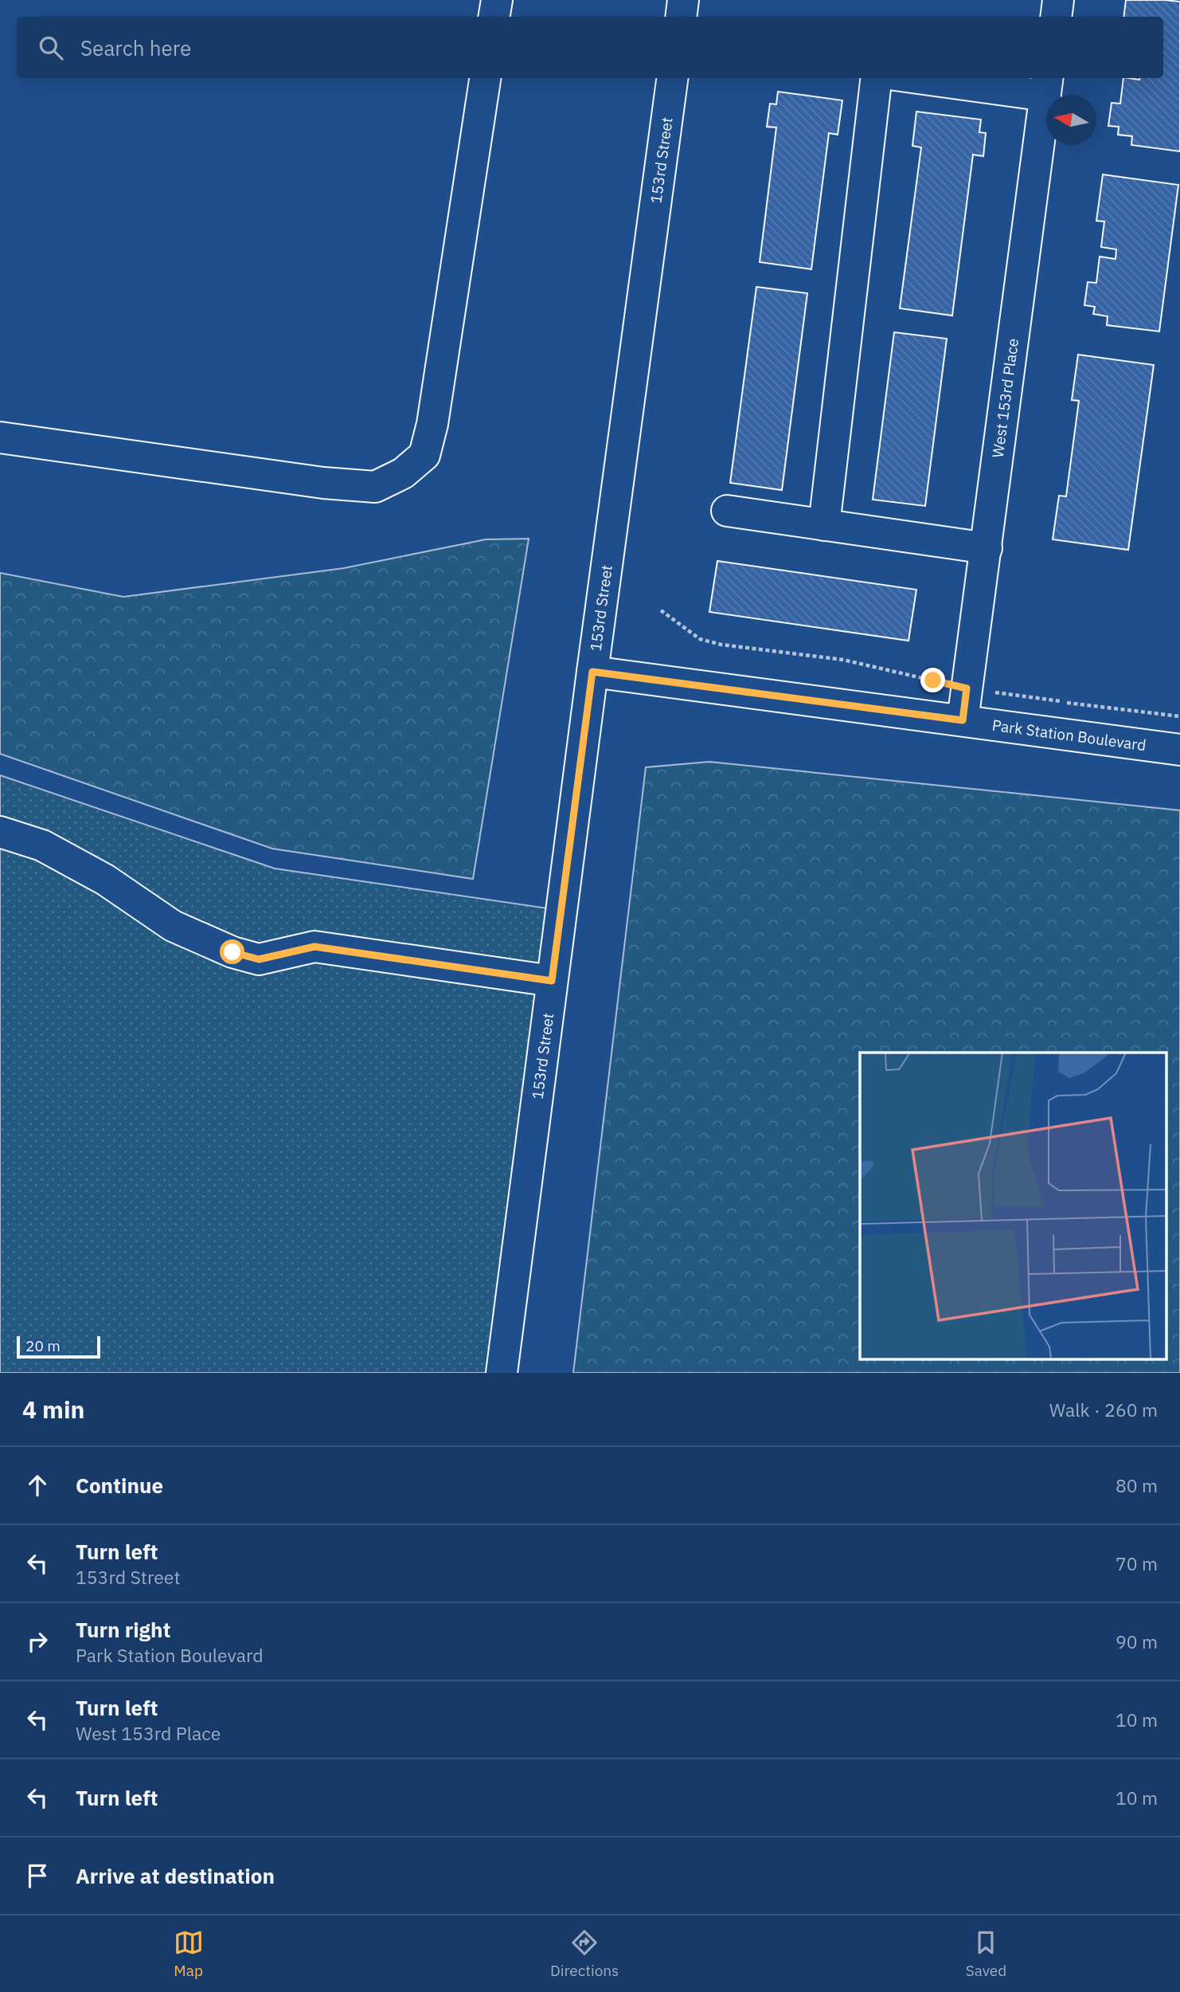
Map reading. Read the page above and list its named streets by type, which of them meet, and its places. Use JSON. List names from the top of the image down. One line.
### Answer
{"streets":{"street":["153rd Street","West 153rd Place","Park Station Boulevard"]},"crossings":[["153rd Street","Park Station Boulevard"],["West 153rd Place","Park Station Boulevard"]],"scale_bar":"20 m","north":"left","page":{"search":"Search here","scale":"20 m","heading":["4 min","Walk · 260 m"],"list":[["Continue","80 m"],["Turn left","153rd Street","70 m"],["Turn right","Park Station Boulevard","90 m"],["Turn left","West 153rd Place","10 m"],["Turn left","10 m"],"Arrive at destination"],"nav":["Map","Directions","Saved"]}}
